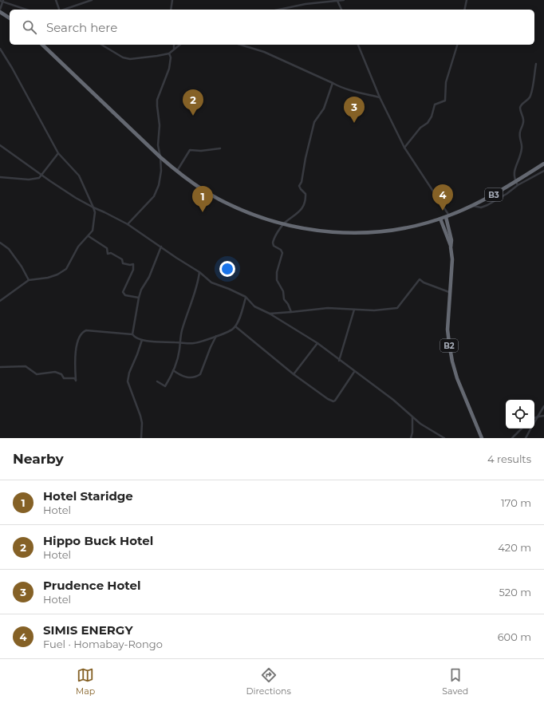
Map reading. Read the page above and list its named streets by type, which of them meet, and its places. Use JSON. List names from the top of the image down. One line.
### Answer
{"streets":{"highway":["B3","B2"]},"crossings":[["B3","B2"]],"page":{"search":"Search here","pins":["2","3","4","1"],"heading":["Nearby","4 results"],"list":[{"mark":"1","name":"Hotel Staridge","note":"Hotel","value":"170 m"},{"mark":"2","name":"Hippo Buck Hotel","note":"Hotel","value":"420 m"},{"mark":"3","name":"Prudence Hotel","note":"Hotel","value":"520 m"},{"mark":"4","name":"SIMIS ENERGY","note":"Fuel · Homabay-Rongo","value":"600 m"}],"nav":["Map","Directions","Saved"]}}
